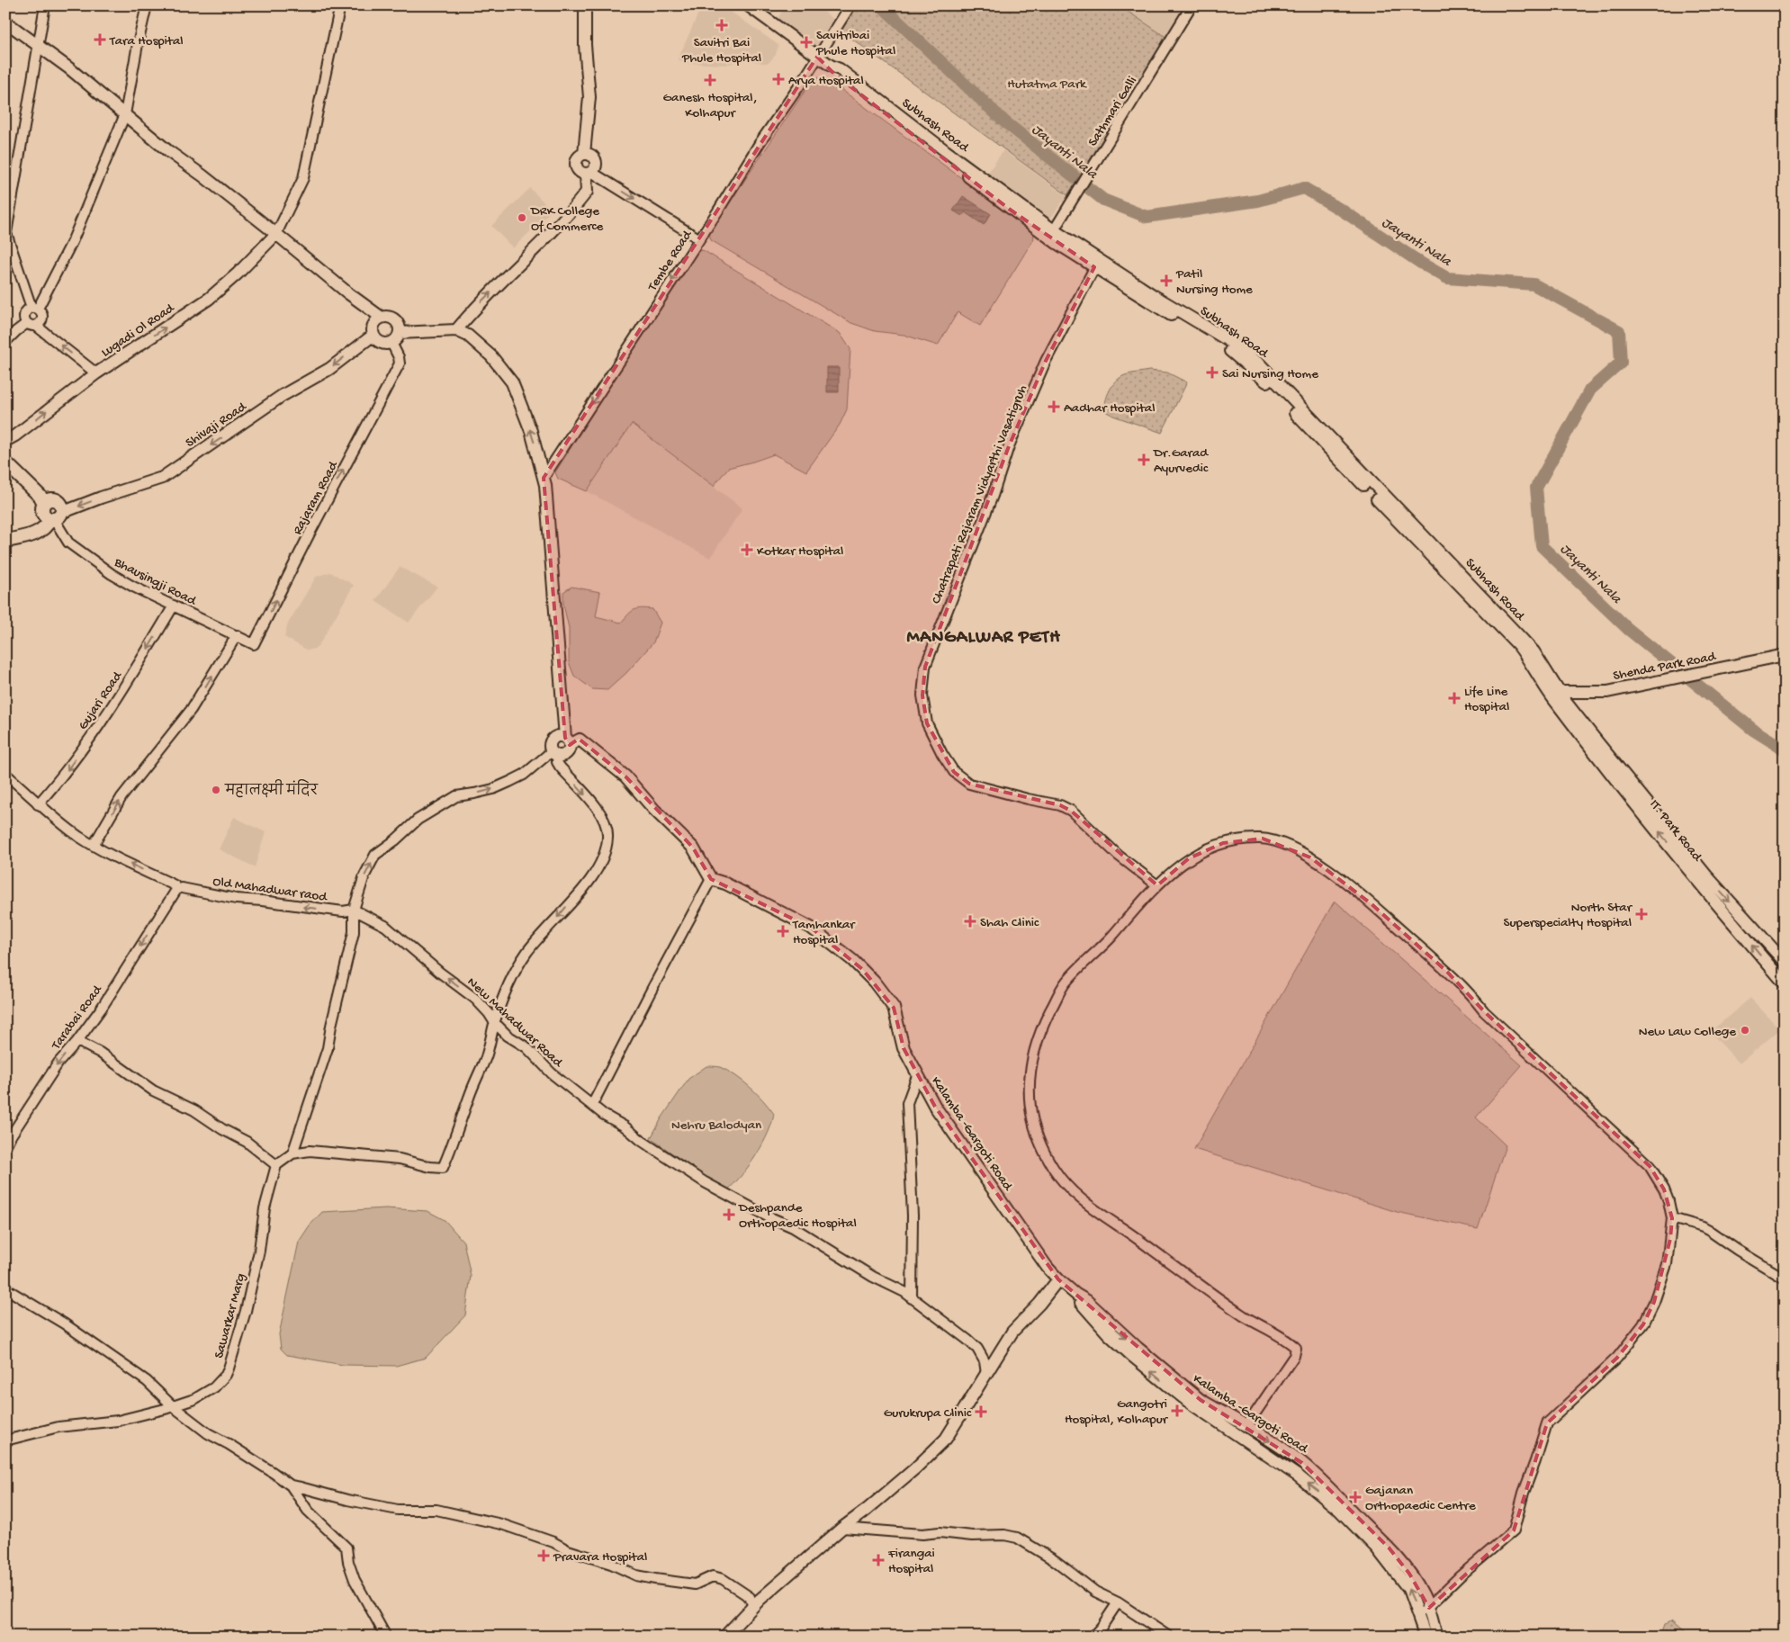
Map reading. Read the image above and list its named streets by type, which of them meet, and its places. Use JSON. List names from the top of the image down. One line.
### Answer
{"streets":{"main road":["Subhash Road","Lugadi Ol Road","Shivaji Road","Shenda Park Road","IT. Park Road","Kalamba -Gargoti Road"],"street":["Sathmari Galli","Tembe Road","Chatrapati Rajaram Vidyarthi Vasatigruh","Rajaram Road","Bhausingji Road","Gujari Road","Old Mahadwar raod","Tarabai Road","New Mahadwar Road","Sawarkar Marg"]},"crossings":[["Sathmari Galli","Subhash Road"],["Subhash Road","Tembe Road"],["Subhash Road","Chatrapati Rajaram Vidyarthi Vasatigruh"],["Subhash Road","Shenda Park Road"],["Subhash Road","IT. Park Road"],["Shivaji Road","Rajaram Road"],["Shivaji Road","Bhausingji Road"],["Rajaram Road","Bhausingji Road"],["Bhausingji Road","Gujari Road"],["Shenda Park Road","IT. Park Road"],["Gujari Road","Old Mahadwar raod"],["Old Mahadwar raod","Tarabai Road"],["Old Mahadwar raod","New Mahadwar Road"]],"one_way":["Tembe Road","Lugadi Ol Road","Shivaji Road","Rajaram Road","Old Mahadwar raod","Tarabai Road"],"districts":["MANGALWAR PETH"],"water":["Jayanti Nala"],"parks":["Hutatma Park","Nehru Balodyan"],"places":{"health":["Savitri Bai Phule Hospital","Tara Hospital","Savitribai Phule Hospital","Arya Hospital","Ganesh Hospital, Kolhapur","Patil Nursing Home","Sai Nursing Home","Aadhar Hospital","Dr.Garad Ayurvedic","Kotkar Hospital","Life Line Hospital","North Star Superspecialty Hospital","Shah Clinic","Tamhankar Hospital","Deshpande Orthopaedic Hospital","Gangotri Hospital, Kolhapur","Gurukrupa Clinic","Gajanan Orthopaedic Centre","Pravara Hospital","Firangai Hospital"],"other":["DRK College Of Commerce","महालक्ष्मी मंदिर","New Law College"]}}
